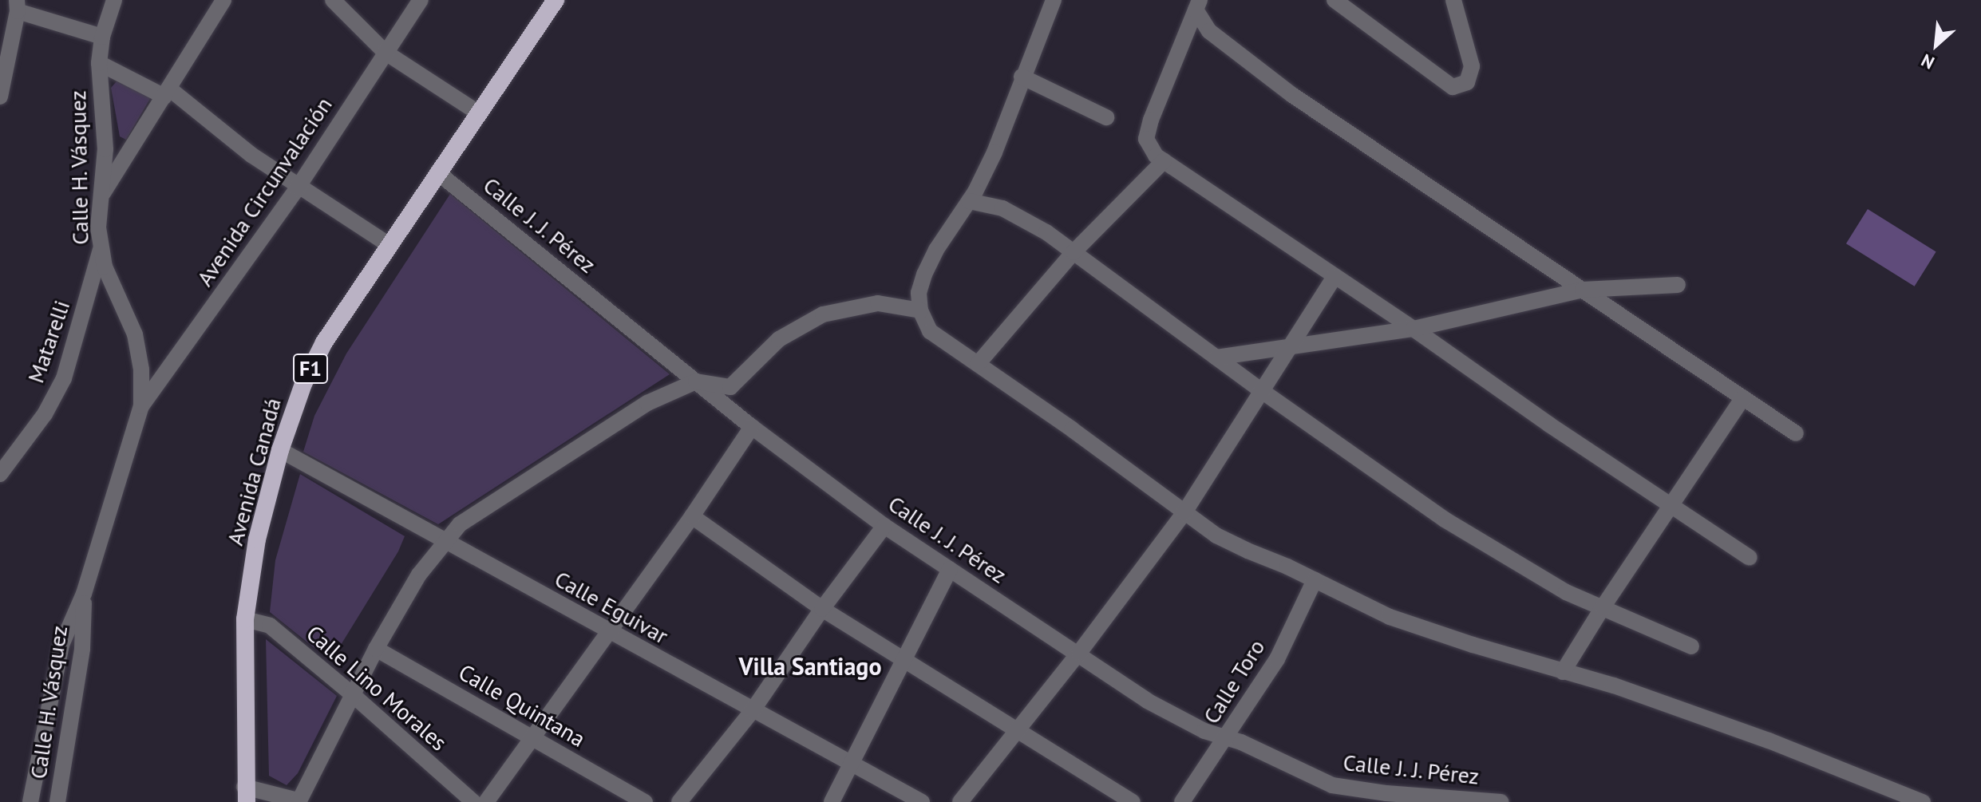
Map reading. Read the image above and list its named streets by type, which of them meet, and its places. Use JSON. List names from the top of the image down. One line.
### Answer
{"streets":{"highway":["F1","Avenida Canadá"],"street":["Calle H. Vásquez","Avenida Circunvalación","Calle J. J. Pérez","Matarelli","Calle Eguivar","Calle Toro","Calle Lino Morales","Calle Quintana"]},"crossings":[["Calle H. Vásquez","Avenida Circunvalación"],["Calle H. Vásquez","Matarelli"],["Calle J. J. Pérez","Avenida Canadá"],["Calle J. J. Pérez","Calle Toro"],["Avenida Canadá","Calle Eguivar"],["Avenida Canadá","Calle Lino Morales"]],"districts":["Villa Santiago"],"north":"bottom left"}
